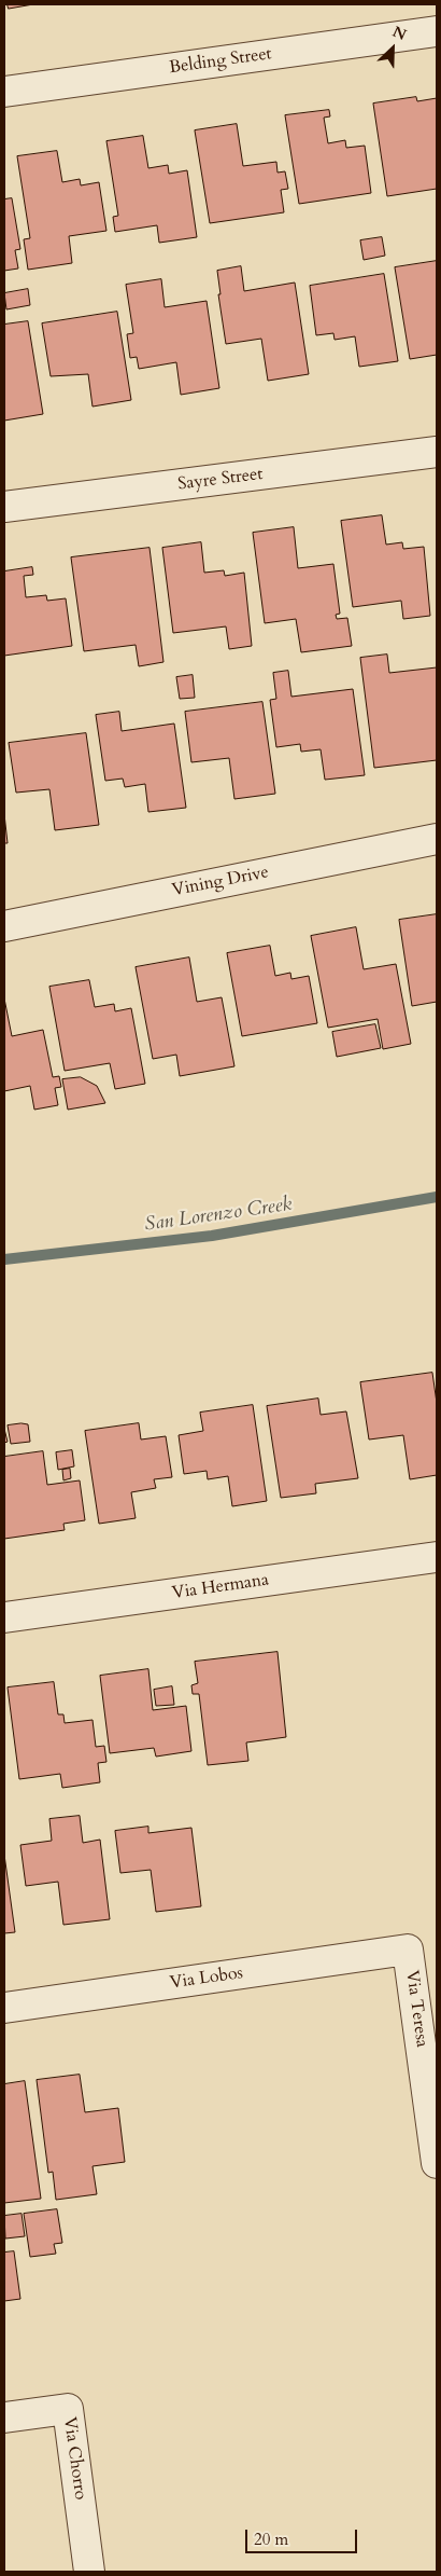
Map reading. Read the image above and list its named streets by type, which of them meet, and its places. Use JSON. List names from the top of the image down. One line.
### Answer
{"streets":{"street":["Belding Street","Sayre Street","Vining Drive","Via Hermana","Via Lobos","Via Teresa","Via Chorro"]},"crossings":[["Via Lobos","Via Teresa"]],"water":["San Lorenzo Creek"],"scale_bar":"20 m","north":"top right"}
